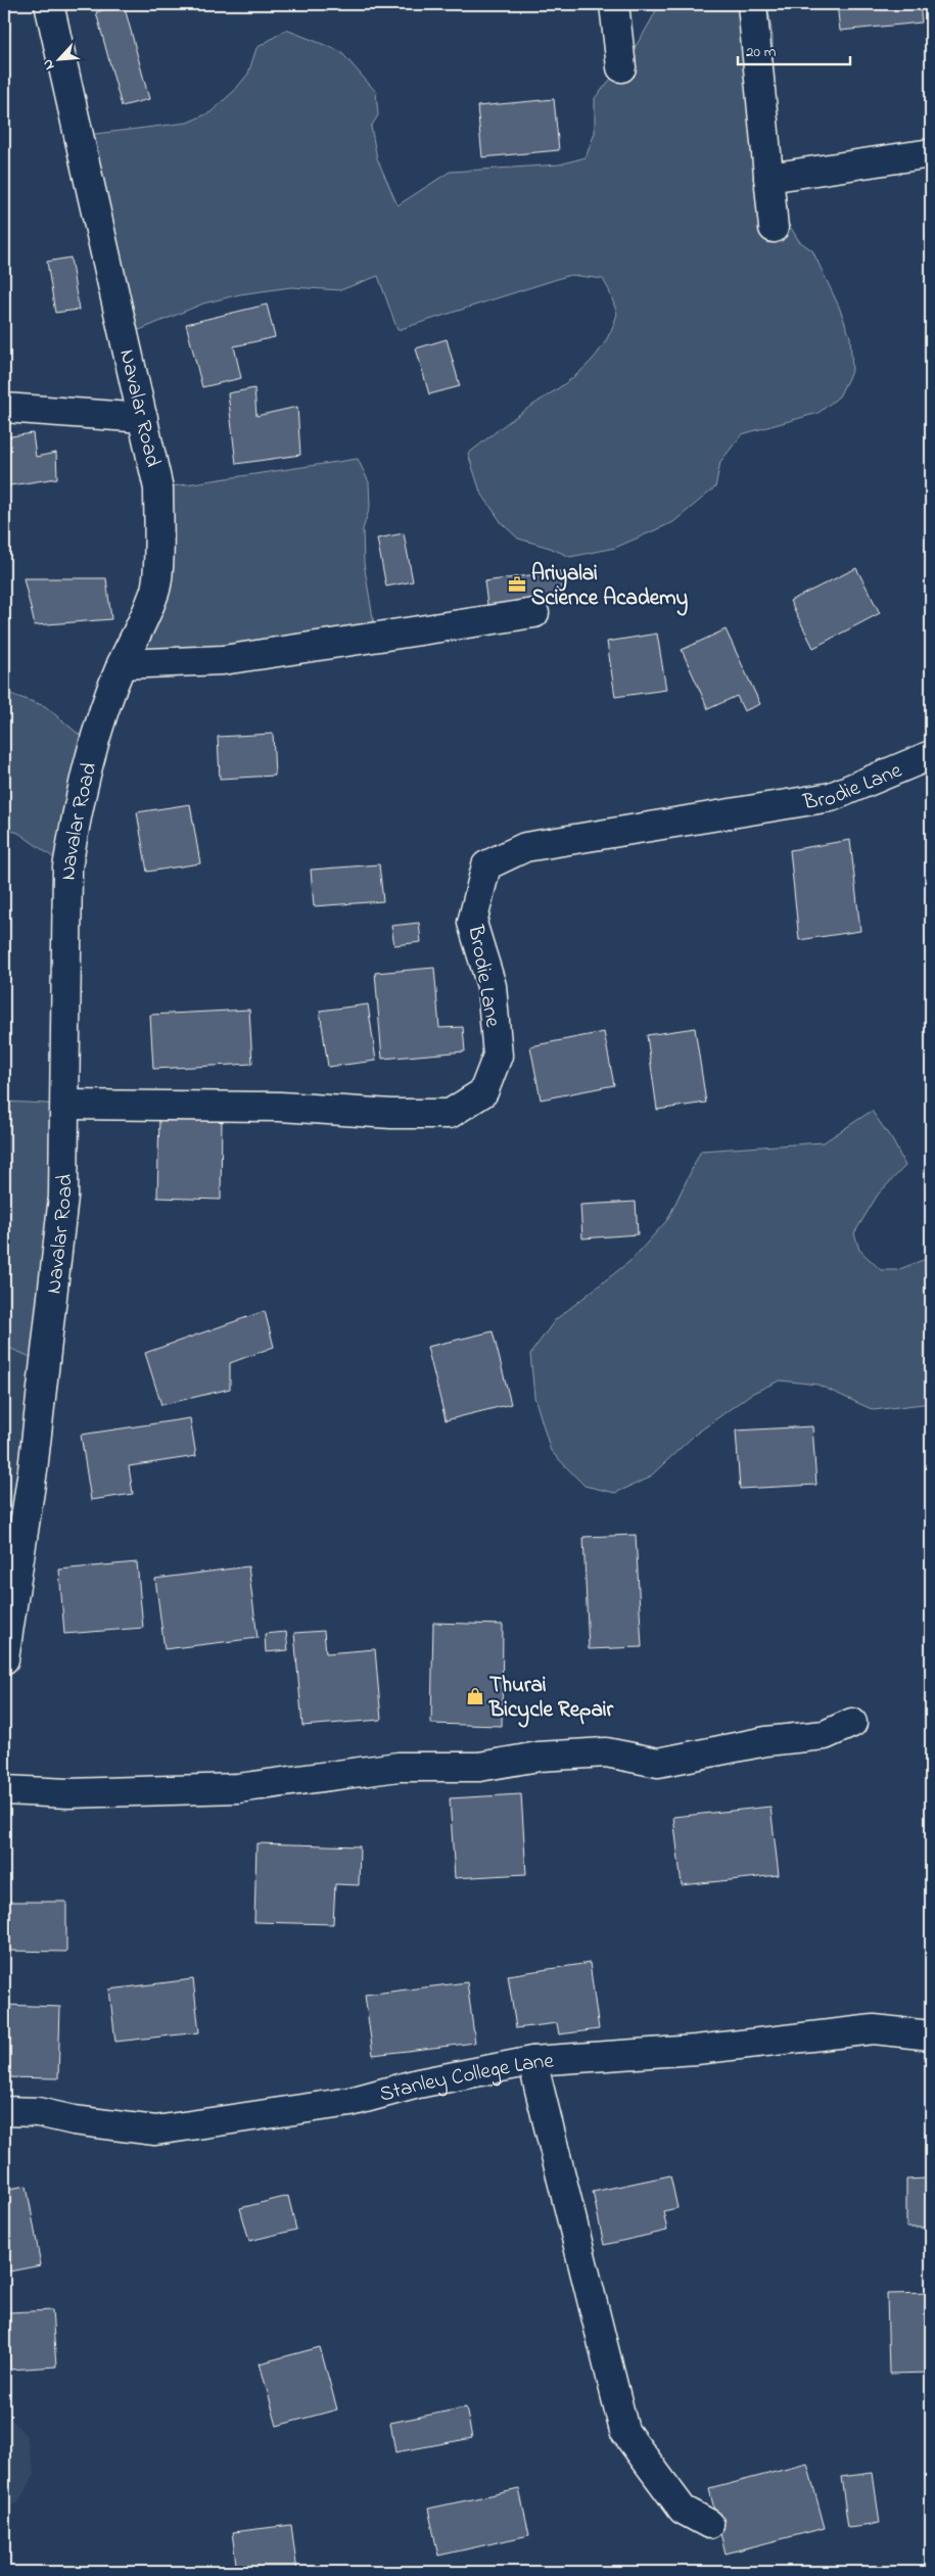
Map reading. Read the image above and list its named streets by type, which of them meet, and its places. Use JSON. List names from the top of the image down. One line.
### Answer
{"streets":{"street":["Navalar Road","Brodie Lane","Stanley College Lane"]},"crossings":[["Navalar Road","Brodie Lane"]],"places":{"office":["Ariyalai Science Academy"],"shop":["Thurai Bicycle Repair"]},"scale_bar":"20 m","north":"bottom left"}
